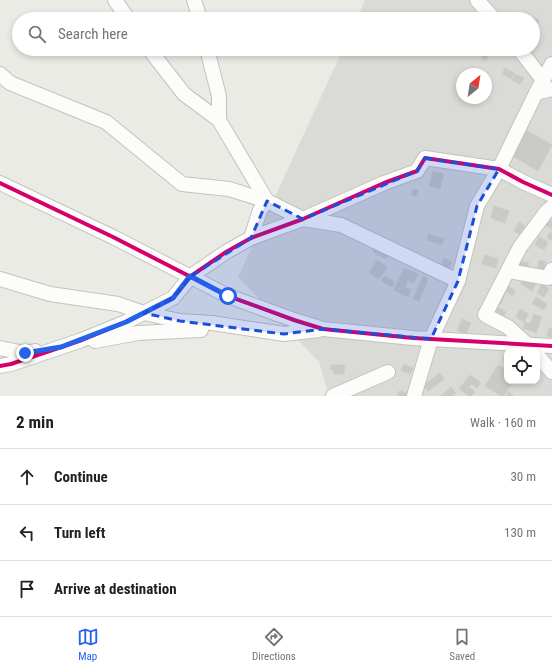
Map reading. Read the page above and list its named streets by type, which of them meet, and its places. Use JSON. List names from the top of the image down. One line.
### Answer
{"north":"top right","page":{"search":"Search here","heading":["2 min","Walk · 160 m"],"list":[["Continue","30 m"],["Turn left","130 m"],"Arrive at destination"],"nav":["Map","Directions","Saved"]}}
